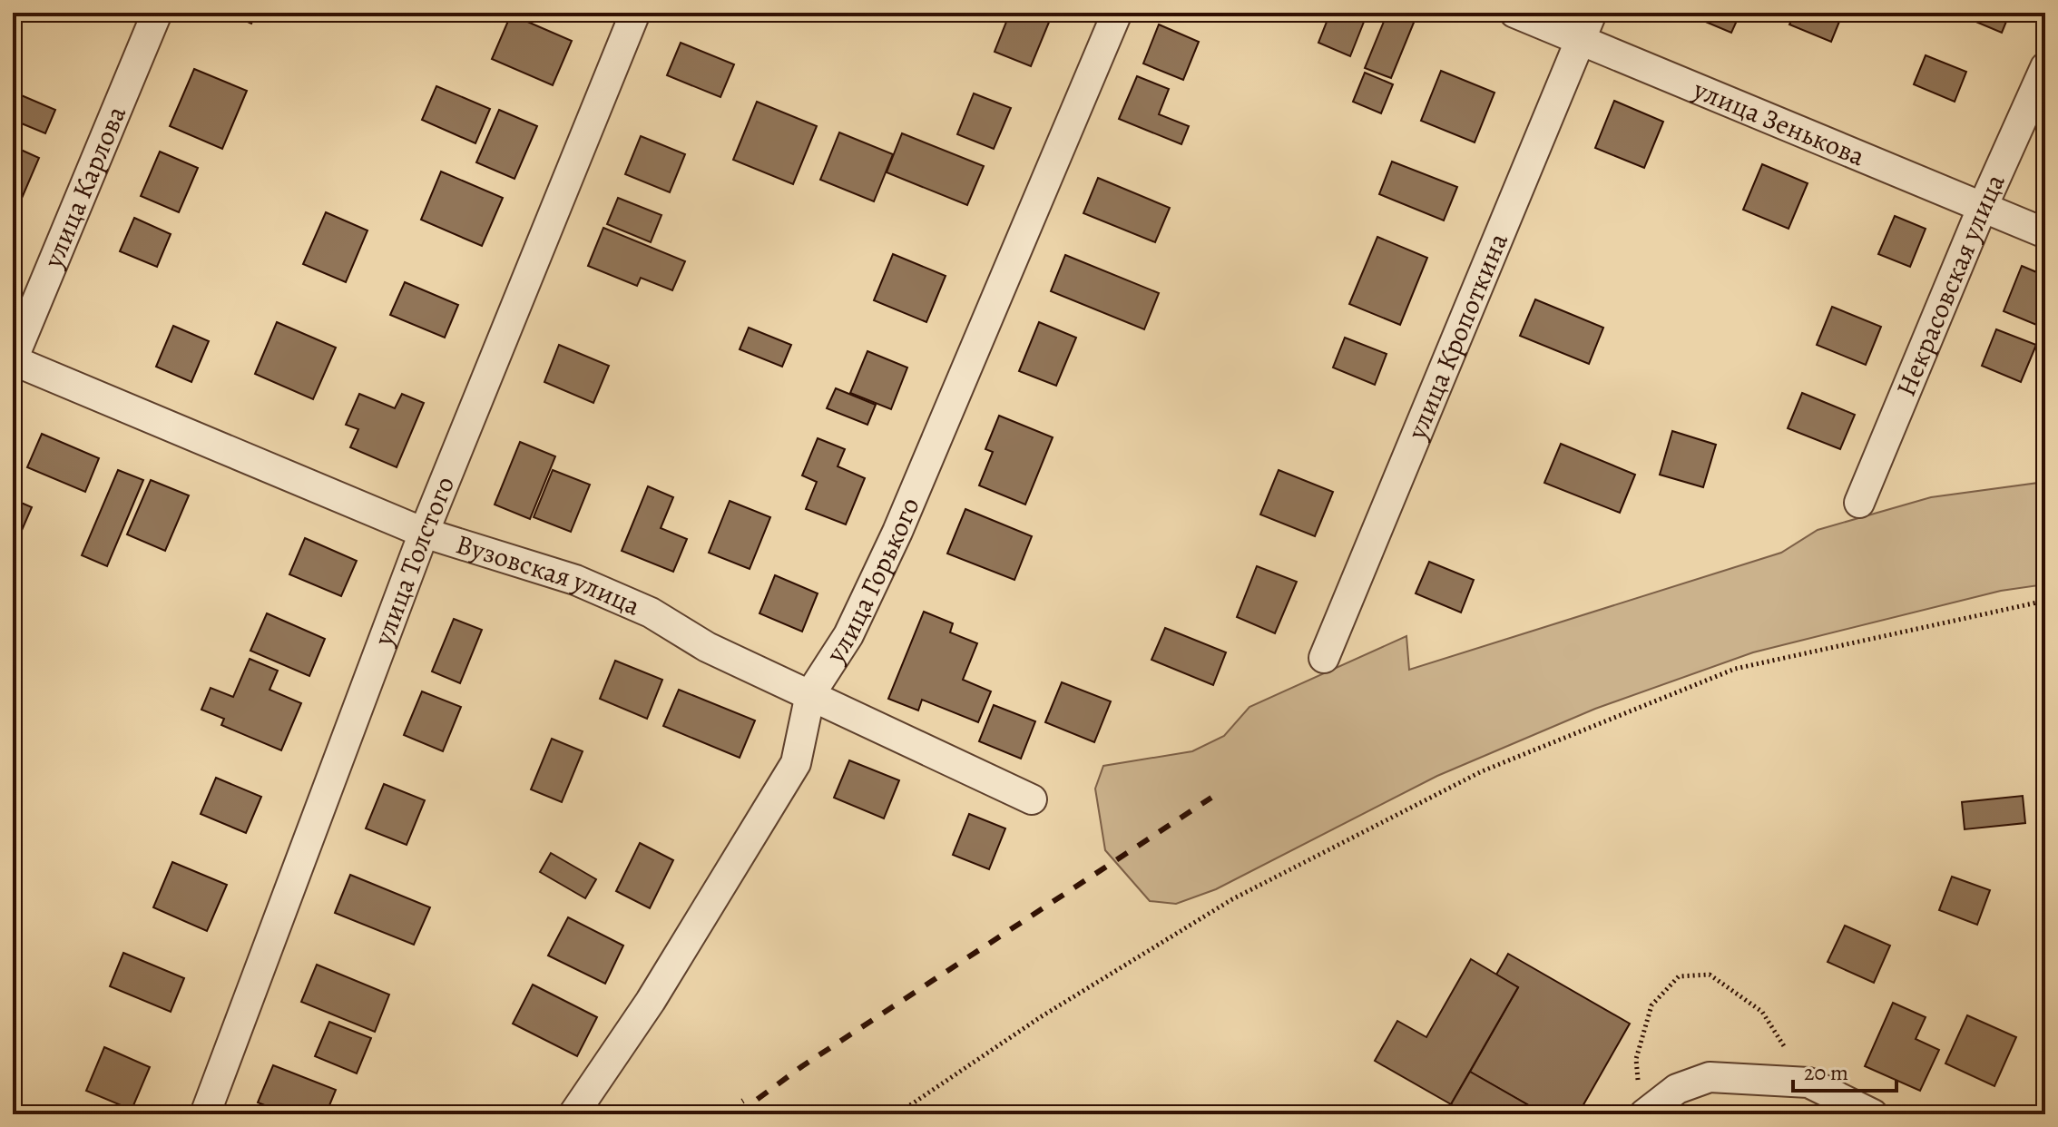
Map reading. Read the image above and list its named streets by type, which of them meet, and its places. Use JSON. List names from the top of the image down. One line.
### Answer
{"streets":{"street":["улица Зенькова","улица Карлова","Некрасовская улица","улица Кропоткина","улица Толстого","Вузовская улица","улица Горького"]},"crossings":[["улица Зенькова","Некрасовская улица"],["улица Зенькова","улица Кропоткина"],["улица Карлова","Вузовская улица"],["улица Толстого","Вузовская улица"],["Вузовская улица","улица Горького"]],"scale_bar":"20 m"}
